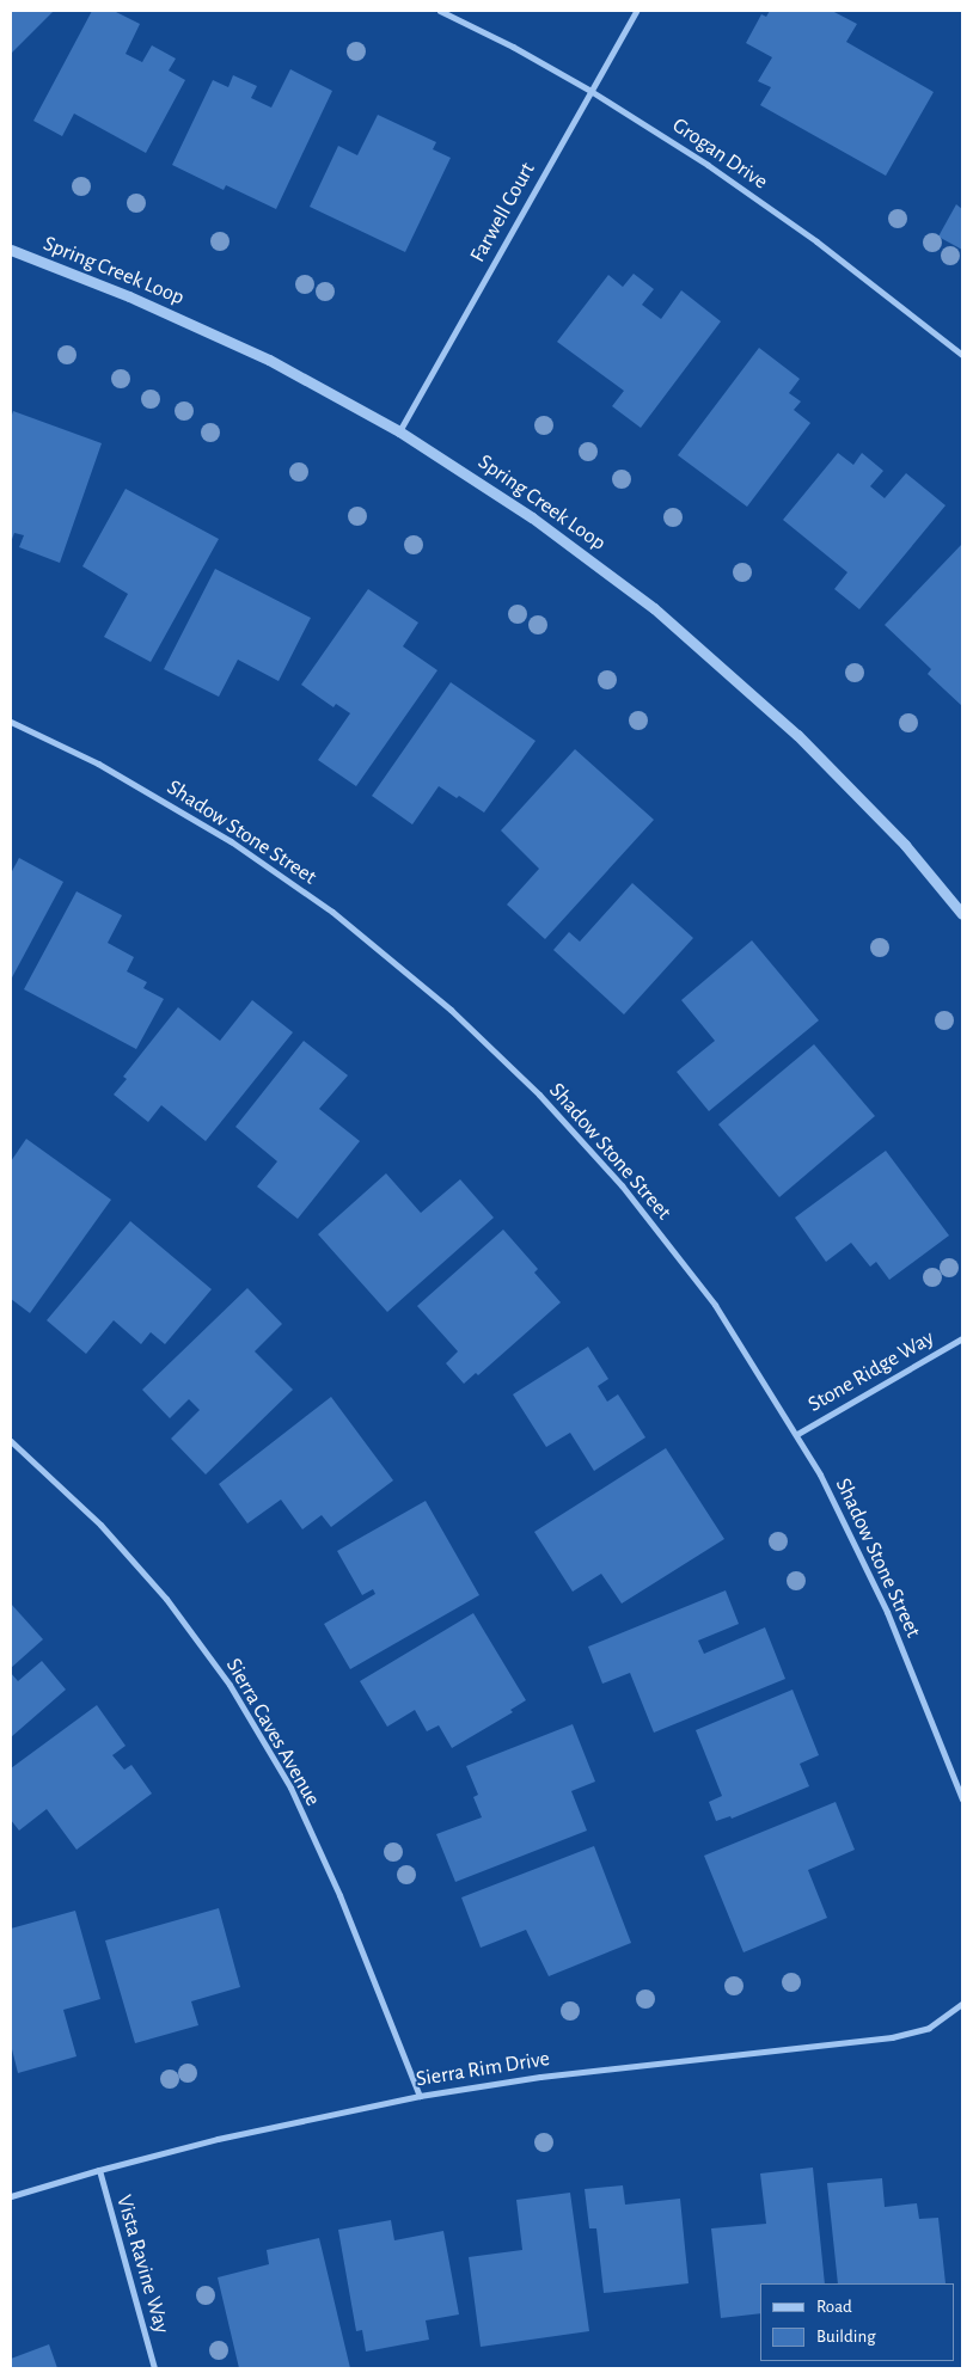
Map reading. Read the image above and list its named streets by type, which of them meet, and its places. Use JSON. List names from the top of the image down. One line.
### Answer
{"streets":{"street":["Grogan Drive","Farwell Court","Spring Creek Loop","Shadow Stone Street","Stone Ridge Way","Sierra Caves Avenue","Sierra Rim Drive","Vista Ravine Way"]},"crossings":[["Grogan Drive","Farwell Court"],["Farwell Court","Spring Creek Loop"],["Shadow Stone Street","Stone Ridge Way"],["Sierra Caves Avenue","Sierra Rim Drive"],["Sierra Rim Drive","Vista Ravine Way"]],"legend":["Road","Building"]}
